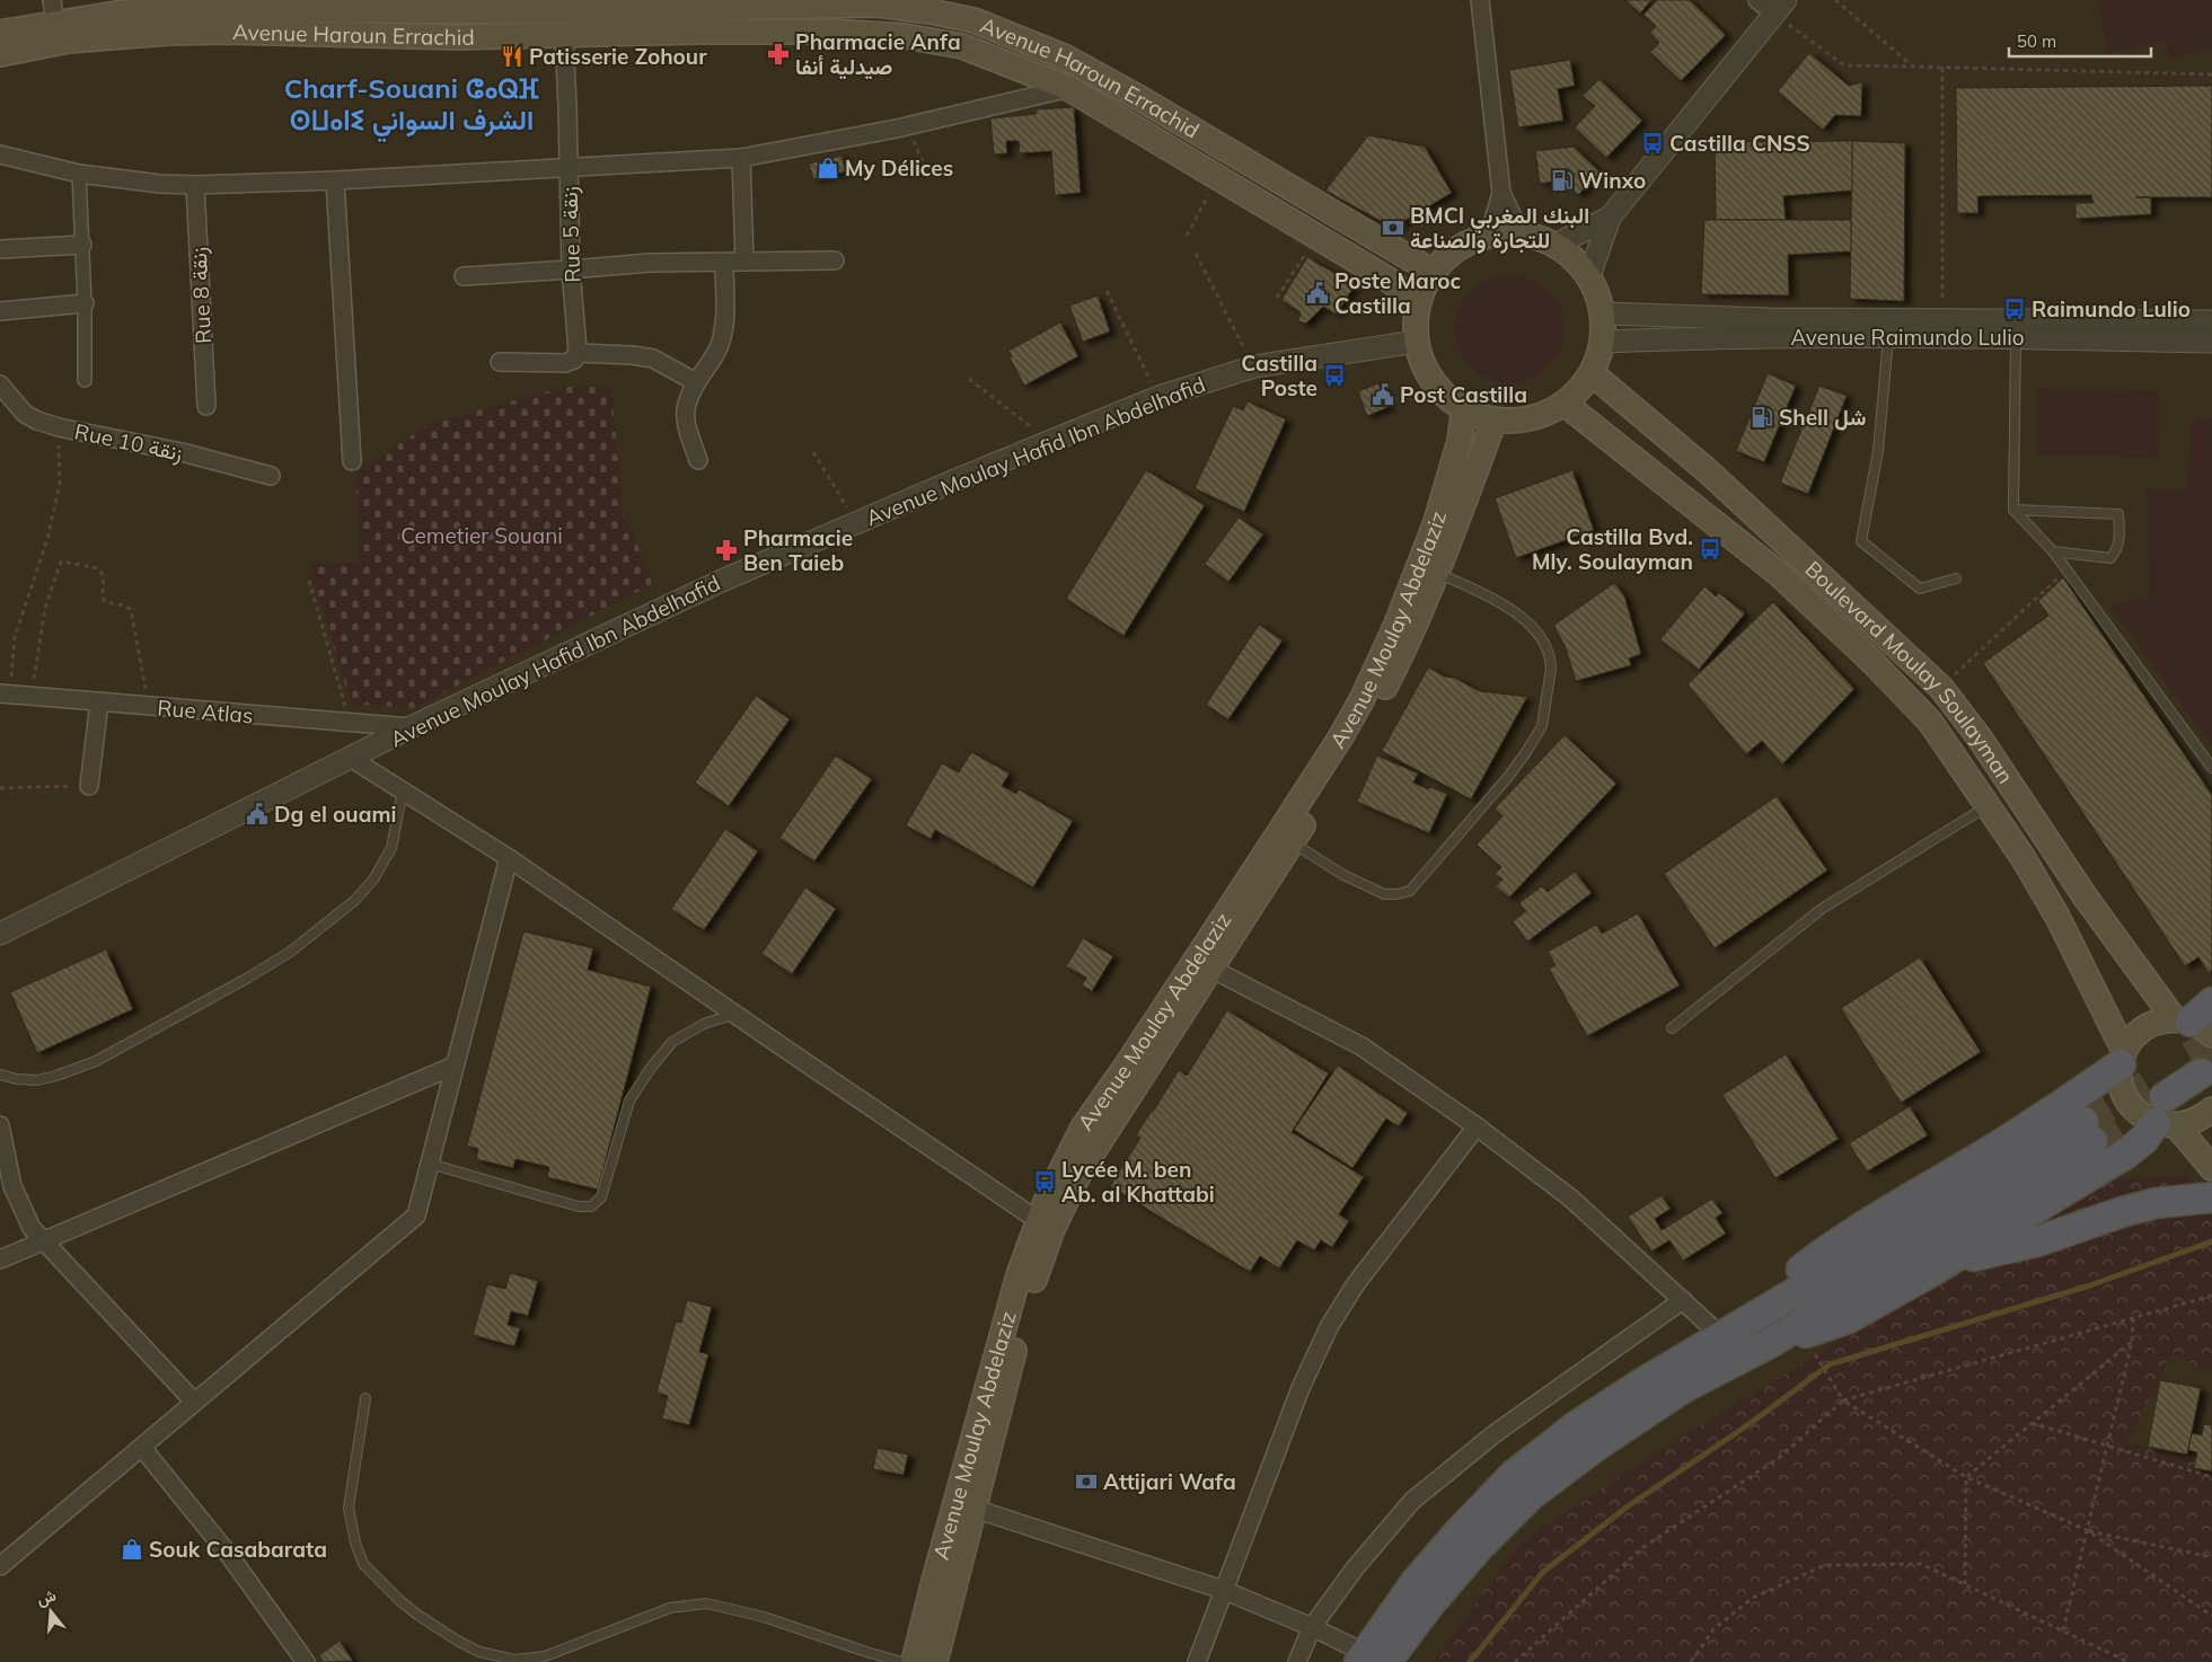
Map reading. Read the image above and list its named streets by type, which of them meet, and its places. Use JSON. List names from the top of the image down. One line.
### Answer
{"streets":{"main road":["Avenue Haroun Errachid","Avenue Moulay Abdelaziz","Boulevard Moulay Soulayman"],"street":["Rue 5 زنقة","Rue 8 زنقة","Avenue Raimundo Lulio","Rue 10 زنقة","Avenue Moulay Hafid Ibn Abdelhafid","Rue Atlas"]},"crossings":[["Avenue Haroun Errachid","Rue 5 زنقة"],["Avenue Haroun Errachid","Avenue Raimundo Lulio"],["Avenue Haroun Errachid","Avenue Moulay Hafid Ibn Abdelhafid"],["Avenue Haroun Errachid","Avenue Moulay Abdelaziz"],["Avenue Haroun Errachid","Boulevard Moulay Soulayman"],["Avenue Raimundo Lulio","Avenue Moulay Hafid Ibn Abdelhafid"],["Avenue Raimundo Lulio","Avenue Moulay Abdelaziz"],["Avenue Raimundo Lulio","Boulevard Moulay Soulayman"],["Avenue Moulay Hafid Ibn Abdelhafid","Avenue Moulay Abdelaziz"],["Avenue Moulay Hafid Ibn Abdelhafid","Boulevard Moulay Soulayman"],["Avenue Moulay Hafid Ibn Abdelhafid","Rue Atlas"],["Avenue Moulay Abdelaziz","Boulevard Moulay Soulayman"]],"districts":["Charf-Souani ⵛⴰⵕⴼ ⵙⵡⴰⵏⵉ الشرف السواني"],"parks":["Cemetier Souani"],"places":{"pharmacy":["Pharmacie Anfa صيدلية أنفا","Pharmacie Ben Taieb"],"restaurant":["Patisserie Zohour"],"bus stop":["Castilla CNSS","Raimundo Lulio","Castilla Poste","Castilla Bvd. Mly. Soulayman","Lycée M. ben Ab. al Khattabi"],"shop":["My Délices","Souk Casabarata"],"fuel station":["Winxo","Shell شل"],"bank":["BMCI البنك المغربي للتجارة والصناعة","Attijari Wafa"],"public building":["Poste Maroc Castilla","Post Castilla","Dg el ouami"]},"scale_bar":"50 m","north":"top"}
